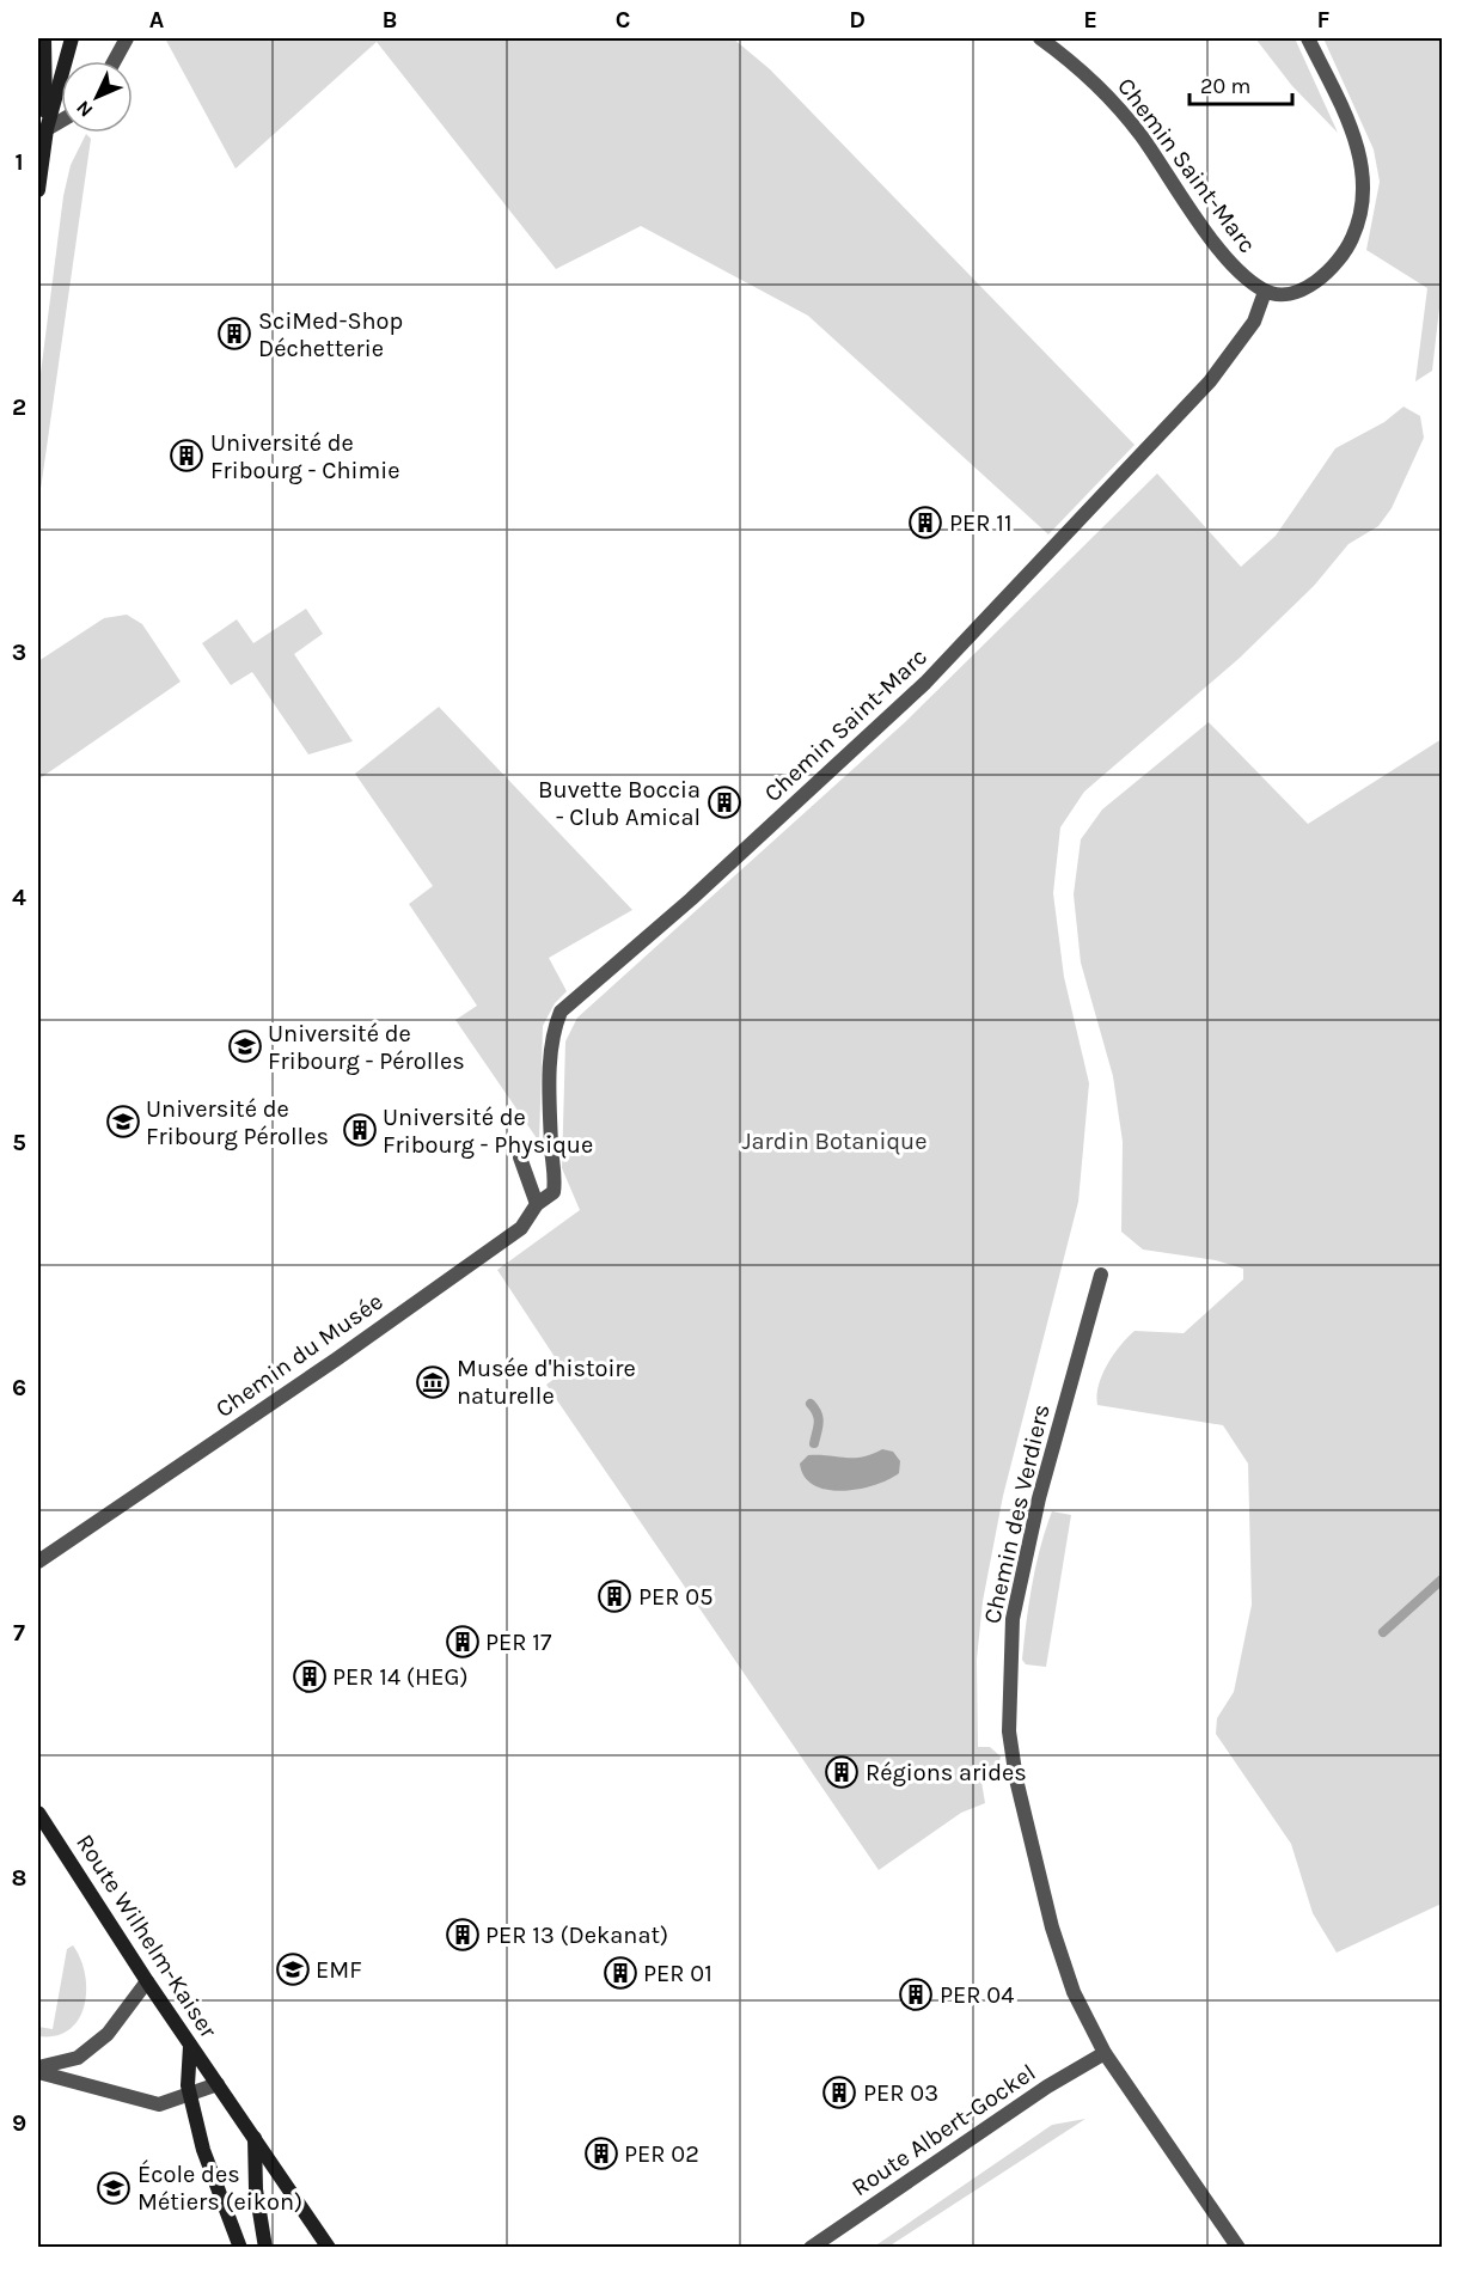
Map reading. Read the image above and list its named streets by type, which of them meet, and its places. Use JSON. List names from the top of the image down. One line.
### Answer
{"streets":{"main road":["Route Wilhelm-Kaiser"],"street":["Chemin Saint-Marc","Chemin du Musée","Chemin des Verdiers","Route Albert-Gockel"]},"crossings":[["Chemin Saint-Marc","Chemin du Musée"],["Chemin des Verdiers","Route Albert-Gockel"]],"parks":["Jardin Botanique"],"places":{"building":["SciMed-Shop Déchetterie","Université de Fribourg - Chimie","PER 11","Buvette Boccia - Club Amical","Université de Fribourg - Physique","PER 05","PER 17","PER 14 (HEG)","Régions arides","PER 13 (Dekanat)","PER 01","PER 04","PER 03","PER 02"],"school or university":["Université de Fribourg - Pérolles","Université de Fribourg Pérolles","EMF","École des Métiers (eikon)"],"museum":["Musée d'histoire naturelle"]},"scale_bar":"20 m","north":"bottom left","grid":{"columns":["A","B","C","D","E","F"],"rows":["1","2","3","4","5","6","7","8","9"]}}
